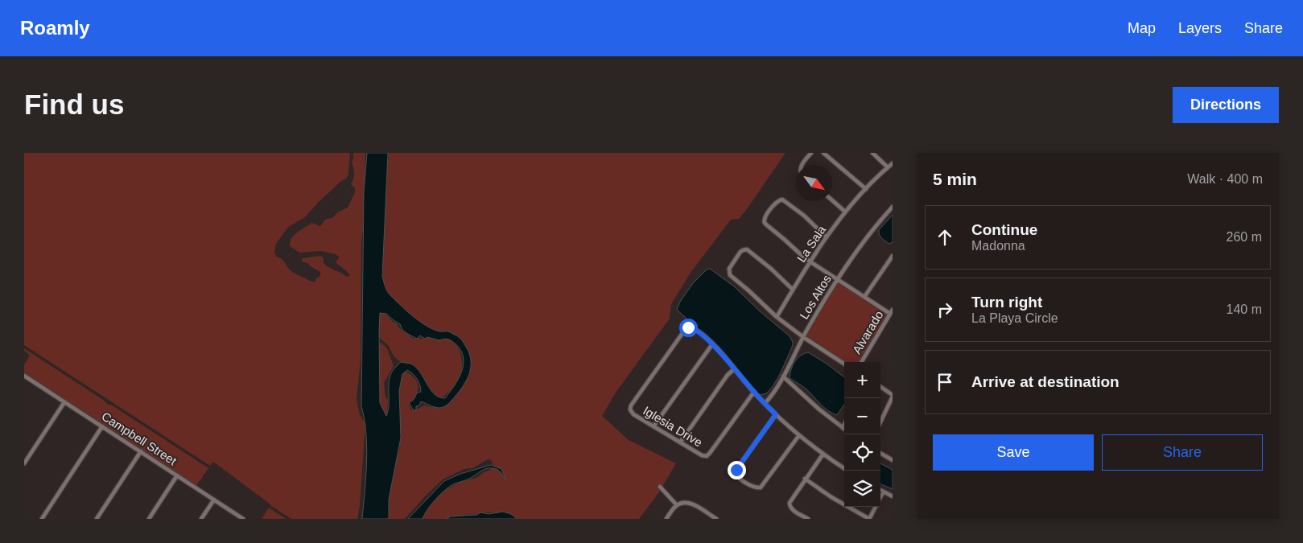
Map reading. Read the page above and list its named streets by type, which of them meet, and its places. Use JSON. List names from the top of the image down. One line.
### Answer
{"streets":{"street":["La Sala","Los Altos","Alvarado","Iglesia Drive","Campbell Street"]},"north":"bottom right","page":{"header":"Roamly","nav":["Map","Layers","Share"],"buttons":["Directions",["Save","Share"]],"title":"Find us","heading":["5 min","Walk · 400 m"],"list":[["Continue","Madonna","260 m"],["Turn right","La Playa Circle","140 m"],"Arrive at destination"],"map_buttons":["+","−"]}}
